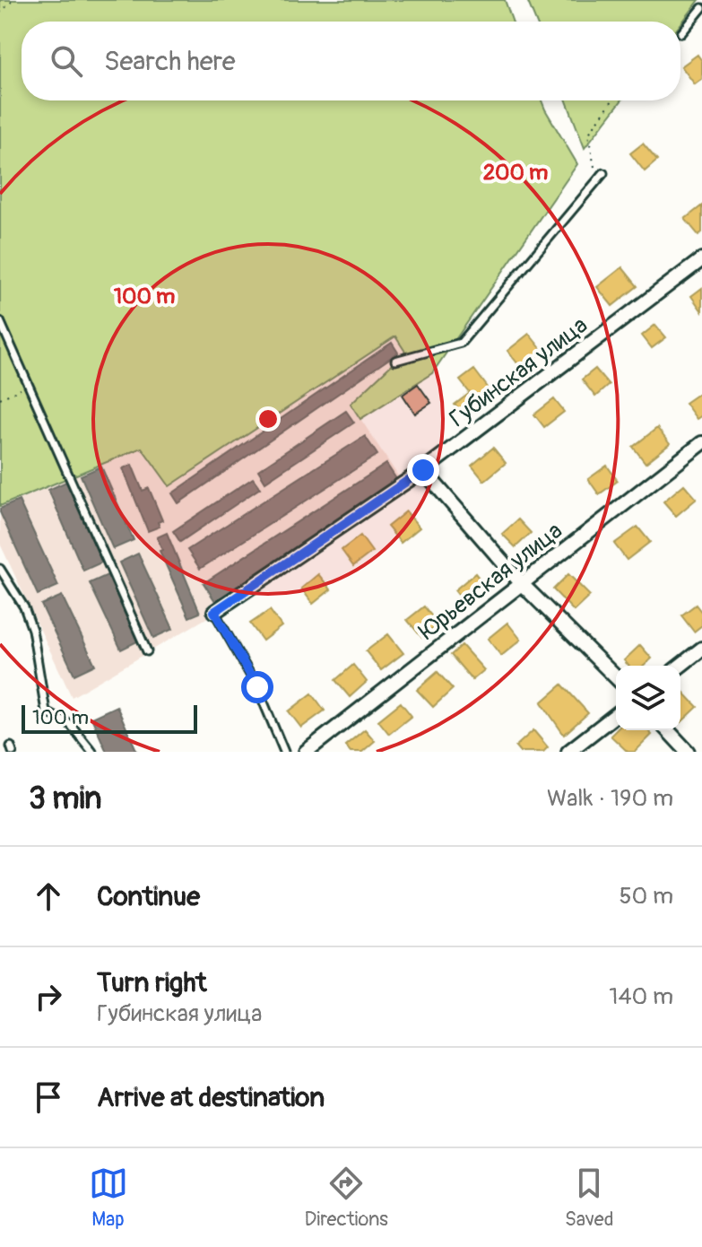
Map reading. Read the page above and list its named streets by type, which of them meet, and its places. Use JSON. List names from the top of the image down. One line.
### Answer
{"streets":{"street":["Губинская улица","Юрьевская улица"]},"scale_bar":"100 m","page":{"search":"Search here","scale":"100 m","heading":["3 min","Walk · 190 m"],"list":[["Continue","50 m"],["Turn right","Губинская улица","140 m"],"Arrive at destination"],"nav":["Map","Directions","Saved"]},"rings":["200 m","100 m"]}
